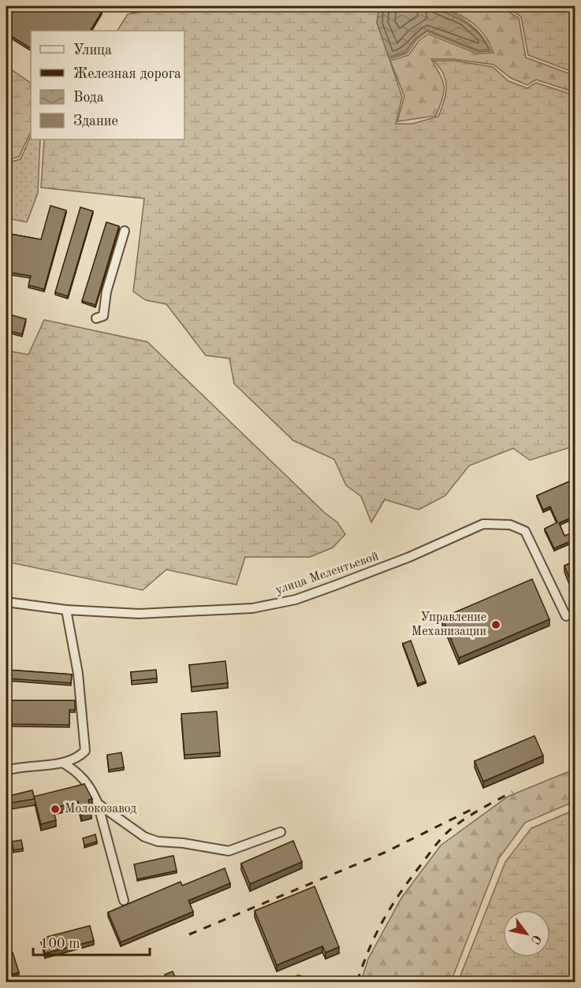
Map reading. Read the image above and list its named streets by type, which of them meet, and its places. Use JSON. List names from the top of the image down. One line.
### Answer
{"streets":{"street":["улица Мелентьевой"]},"places":["Управление Механизации","Молокозавод"],"legend":["Улица","Железная дорога","Вода","Здание"],"scale_bar":"100 m","north":"bottom right"}
